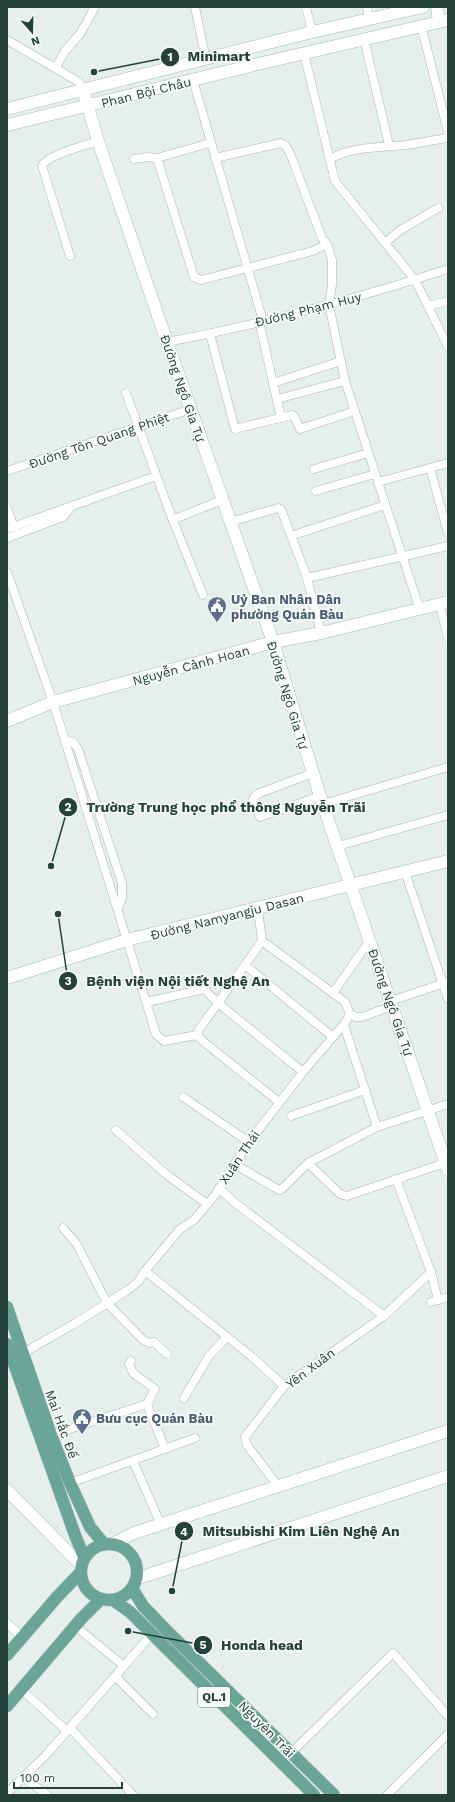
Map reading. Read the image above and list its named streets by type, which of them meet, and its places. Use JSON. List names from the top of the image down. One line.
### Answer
{"streets":{"main road":["Mai Hắc Đế","QL.1","Nguyên Trãi"],"street":["Phan Bội Châu","Đường Phạm Huy","Đường Ngô Gia Tự","Đường Tôn Quang Phiệt","Nguyễn Cảnh Hoan","Đường Namyangju Dasan","Xuân Thái","Yên Xuân"]},"crossings":[["Phan Bội Châu","Đường Ngô Gia Tự"],["Đường Phạm Huy","Đường Ngô Gia Tự"],["Đường Ngô Gia Tự","Đường Tôn Quang Phiệt"],["Đường Ngô Gia Tự","Nguyễn Cảnh Hoan"],["Đường Ngô Gia Tự","Đường Namyangju Dasan"],["Xuân Thái","Mai Hắc Đế"],["Mai Hắc Đế","QL.1"],["Mai Hắc Đế","Nguyên Trãi"],["QL.1","Nguyên Trãi"]],"places":{"other":["Minimart","Trường Trung học phổ thông Nguyễn Trãi","Bệnh viện Nội tiết Nghệ An","Mitsubishi Kim Liên Nghệ An","Honda head"],"public building":["Uỷ Ban Nhân Dân phường Quán Bàu","Bưu cục Quán Bàu"]},"scale_bar":"100 m","north":"bottom"}
